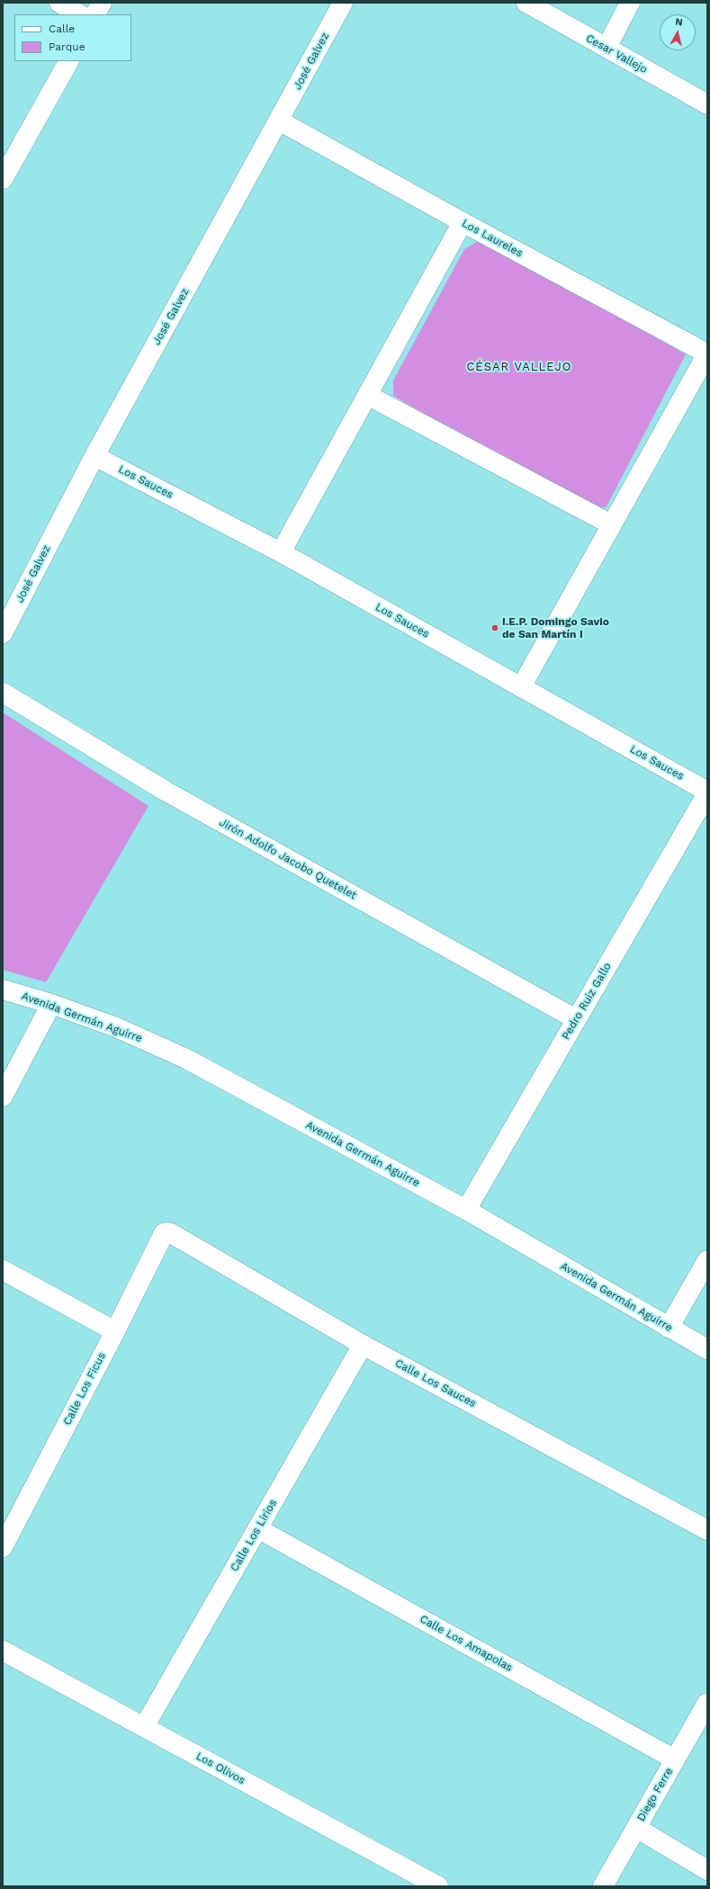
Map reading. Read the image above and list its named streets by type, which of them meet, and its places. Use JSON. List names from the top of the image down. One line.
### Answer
{"streets":{"street":["Cesar Vallejo","José Galvez","Los Laureles","Los Sauces","Jirón Adolfo Jacobo Quetelet","Pedro Ruiz Gallo","Avenida Germán Aguirre","Calle Los Sauces","Calle Los Ficus","Calle Los Lirios","Calle Los Amapolas","Los Olivos","Diego Ferre"]},"crossings":[["José Galvez","Los Laureles"],["José Galvez","Los Sauces"],["Los Sauces","Pedro Ruiz Gallo"],["Jirón Adolfo Jacobo Quetelet","Pedro Ruiz Gallo"],["Pedro Ruiz Gallo","Avenida Germán Aguirre"],["Calle Los Sauces","Calle Los Ficus"],["Calle Los Sauces","Calle Los Lirios"],["Calle Los Lirios","Calle Los Amapolas"],["Calle Los Lirios","Los Olivos"],["Calle Los Amapolas","Diego Ferre"]],"districts":["CÉSAR VALLEJO"],"places":["I.E.P. Domingo Savio de San Martín I"],"legend":["Calle","Parque"],"north":"top"}
